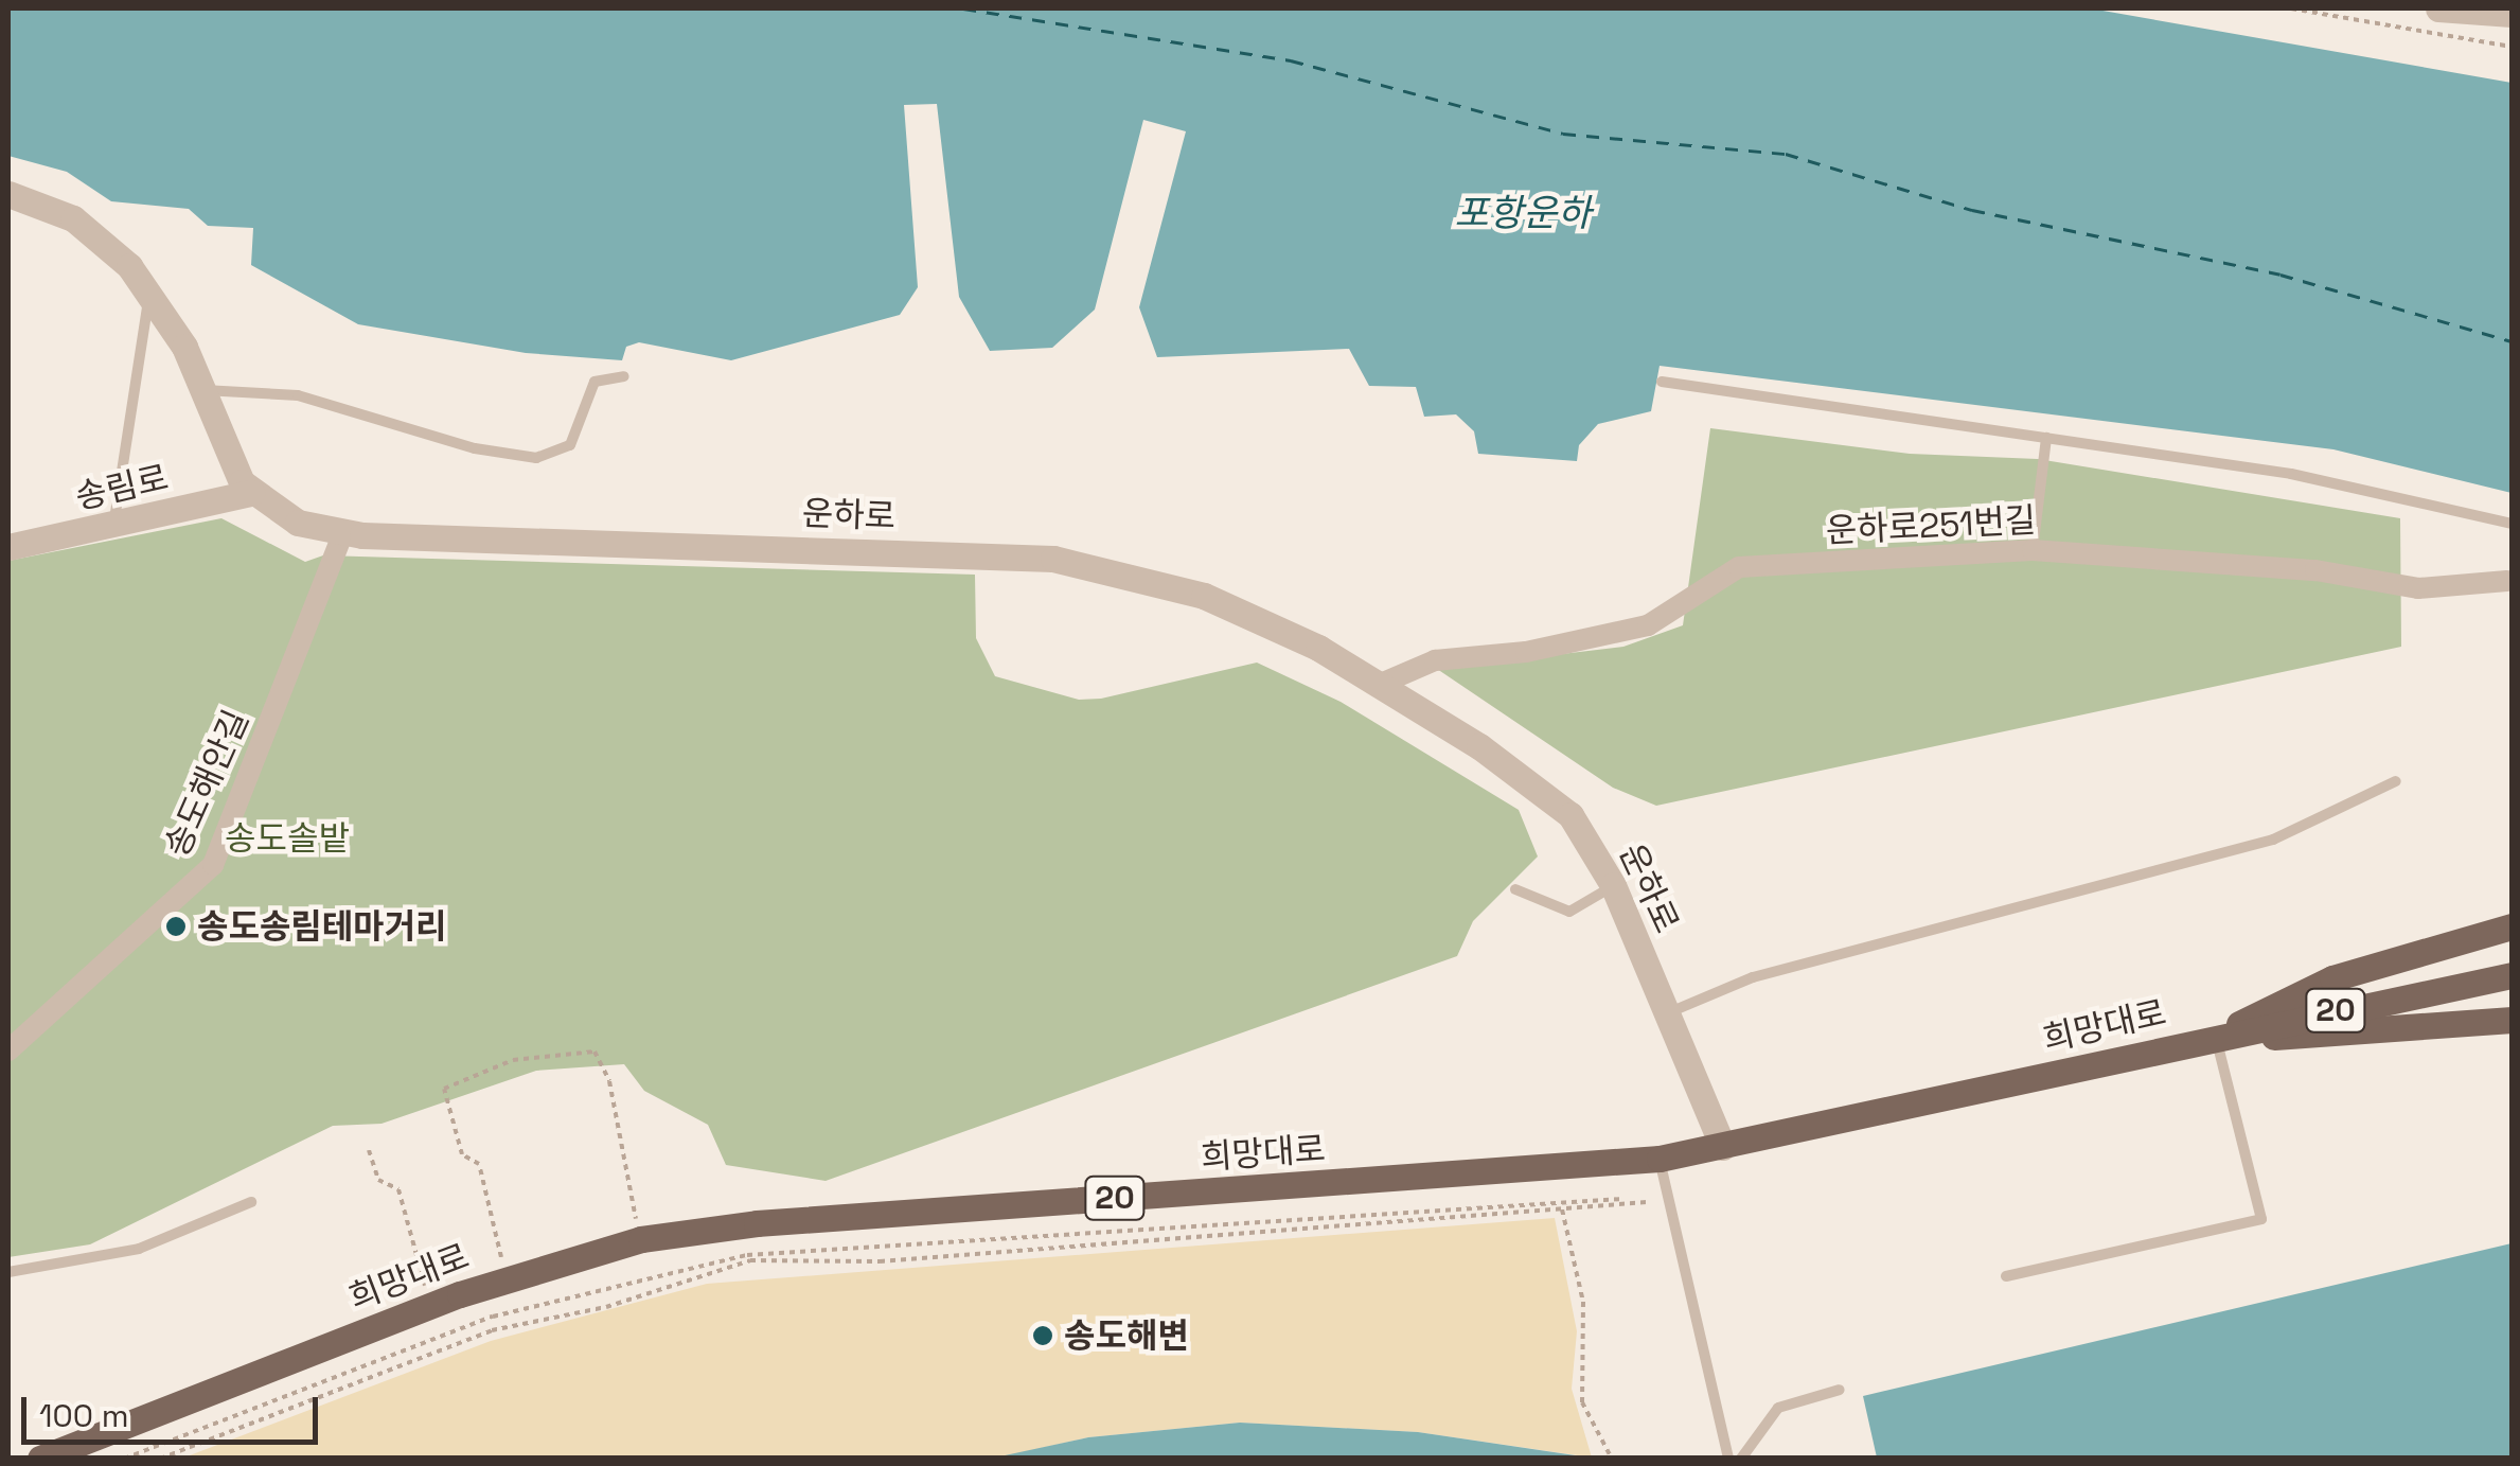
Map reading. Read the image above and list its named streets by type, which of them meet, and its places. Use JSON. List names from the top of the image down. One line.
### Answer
{"streets":{"main road":["20","희망대로"],"street":["송림로","운하로","운하로251번길","송도해안길"]},"crossings":[["송림로","운하로"],["운하로","운하로251번길"],["운하로","송도해안길"],["운하로","희망대로"]],"water":["포항운하"],"parks":["송도솔밭"],"places":["송도송림테마거리","송도해변"],"scale_bar":"100 m"}
